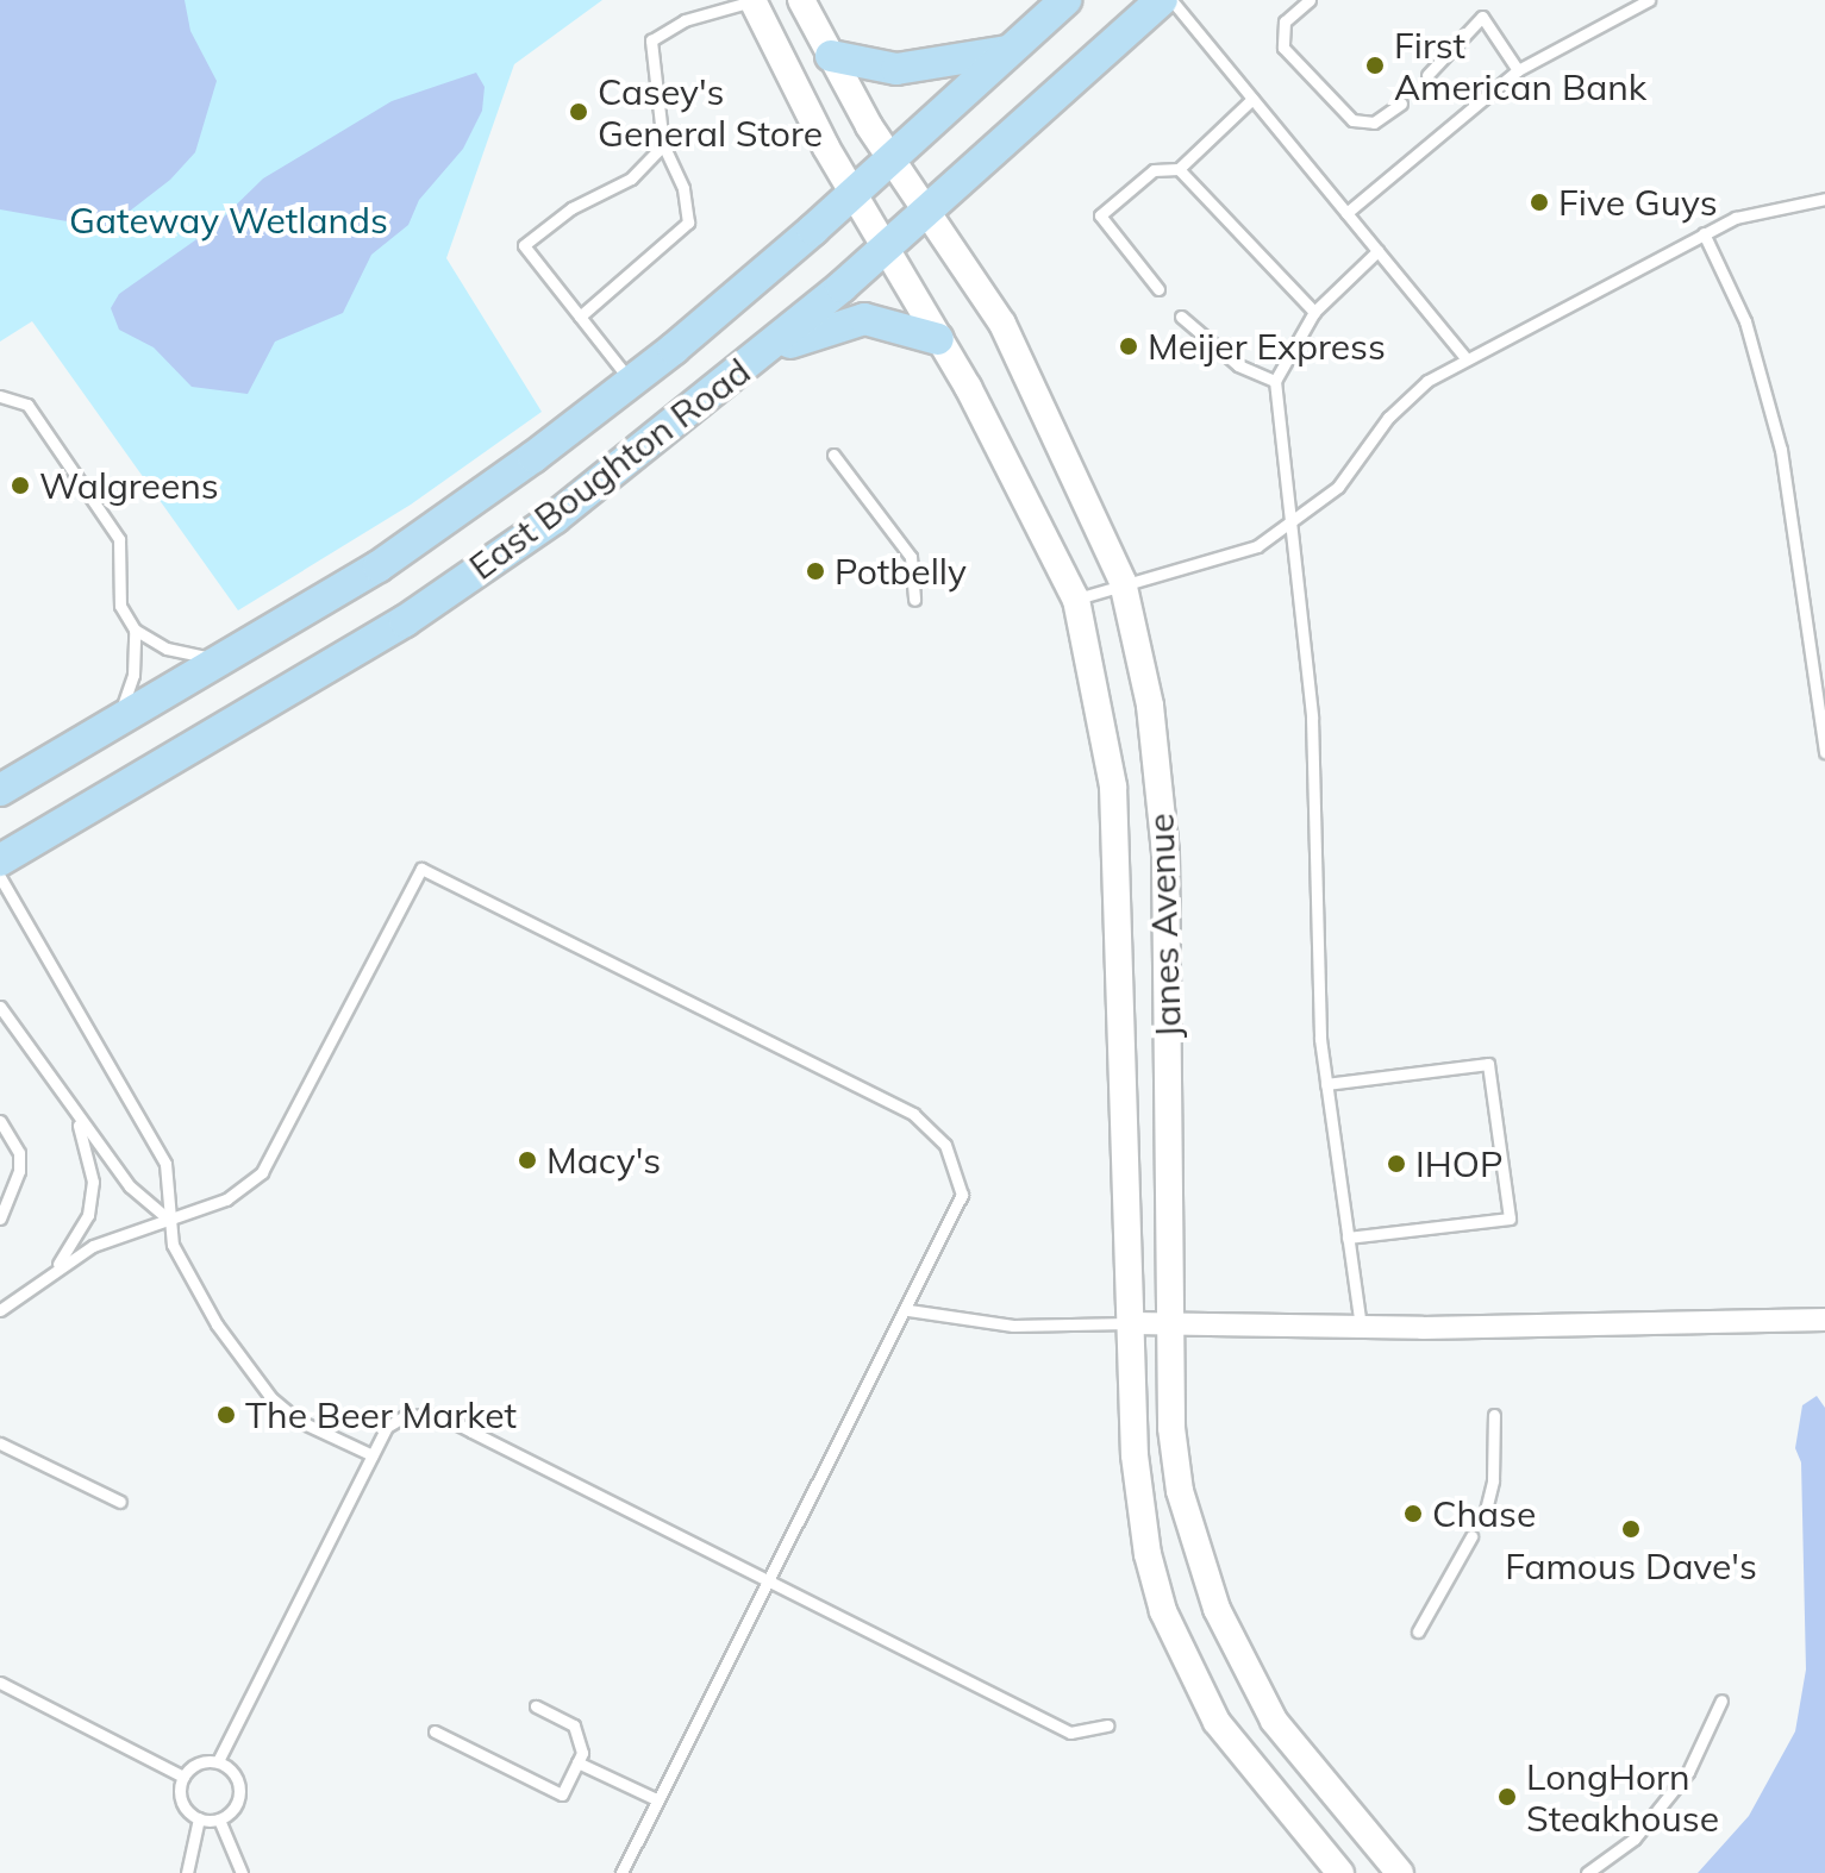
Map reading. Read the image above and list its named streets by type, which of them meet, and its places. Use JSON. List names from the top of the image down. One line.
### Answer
{"streets":{"main road":["East Boughton Road"],"street":["Janes Avenue"]},"crossings":[["East Boughton Road","Janes Avenue"]],"parks":["Gateway Wetlands"],"places":["First American Bank","Casey's General Store","Five Guys","Meijer Express","Walgreens","Potbelly","Macy's","IHOP","The Beer Market","Chase","Famous Dave's","LongHorn Steakhouse"]}
